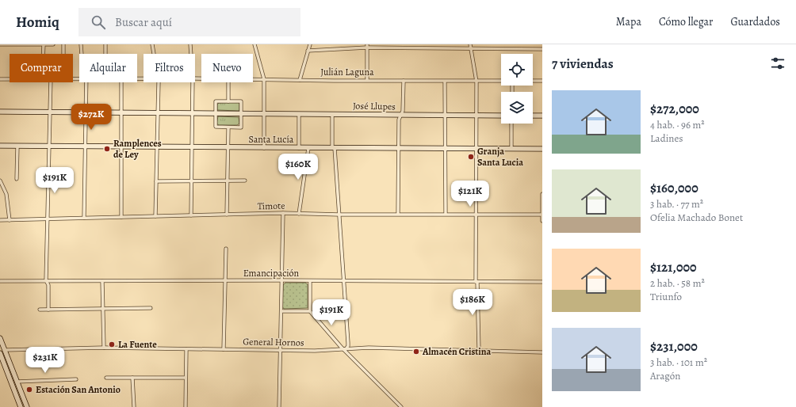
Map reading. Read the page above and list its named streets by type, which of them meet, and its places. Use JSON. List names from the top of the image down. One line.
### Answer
{"streets":{"street":["Julián Laguna","José Llupes","Santa Lucía","Timote","Emancipación","General Hornos"]},"places":["Ramplences de Ley","Granja Santa Lucia","La Fuente","Almacén Cristina","Estación San Antonio"],"page":{"header":"Homiq","search":"Buscar aquí","nav":["Mapa","Cómo llegar","Guardados"],"heading":"7 viviendas","chip":["Comprar","Alquilar","Filtros","Nuevo"],"list":[{"name":"$272,000","note":"4 hab. · 96 m² · Ladines"},{"name":"$160,000","note":"3 hab. · 77 m² · Ofelia Machado Bonet"},{"name":"$121,000","note":"2 hab. · 58 m² · Triunfo"},{"name":"$231,000","note":"3 hab. · 101 m² · Aragón"}],"price":["$272K","$160K","$191K","$121K","$186K","$191K","$231K"]}}
